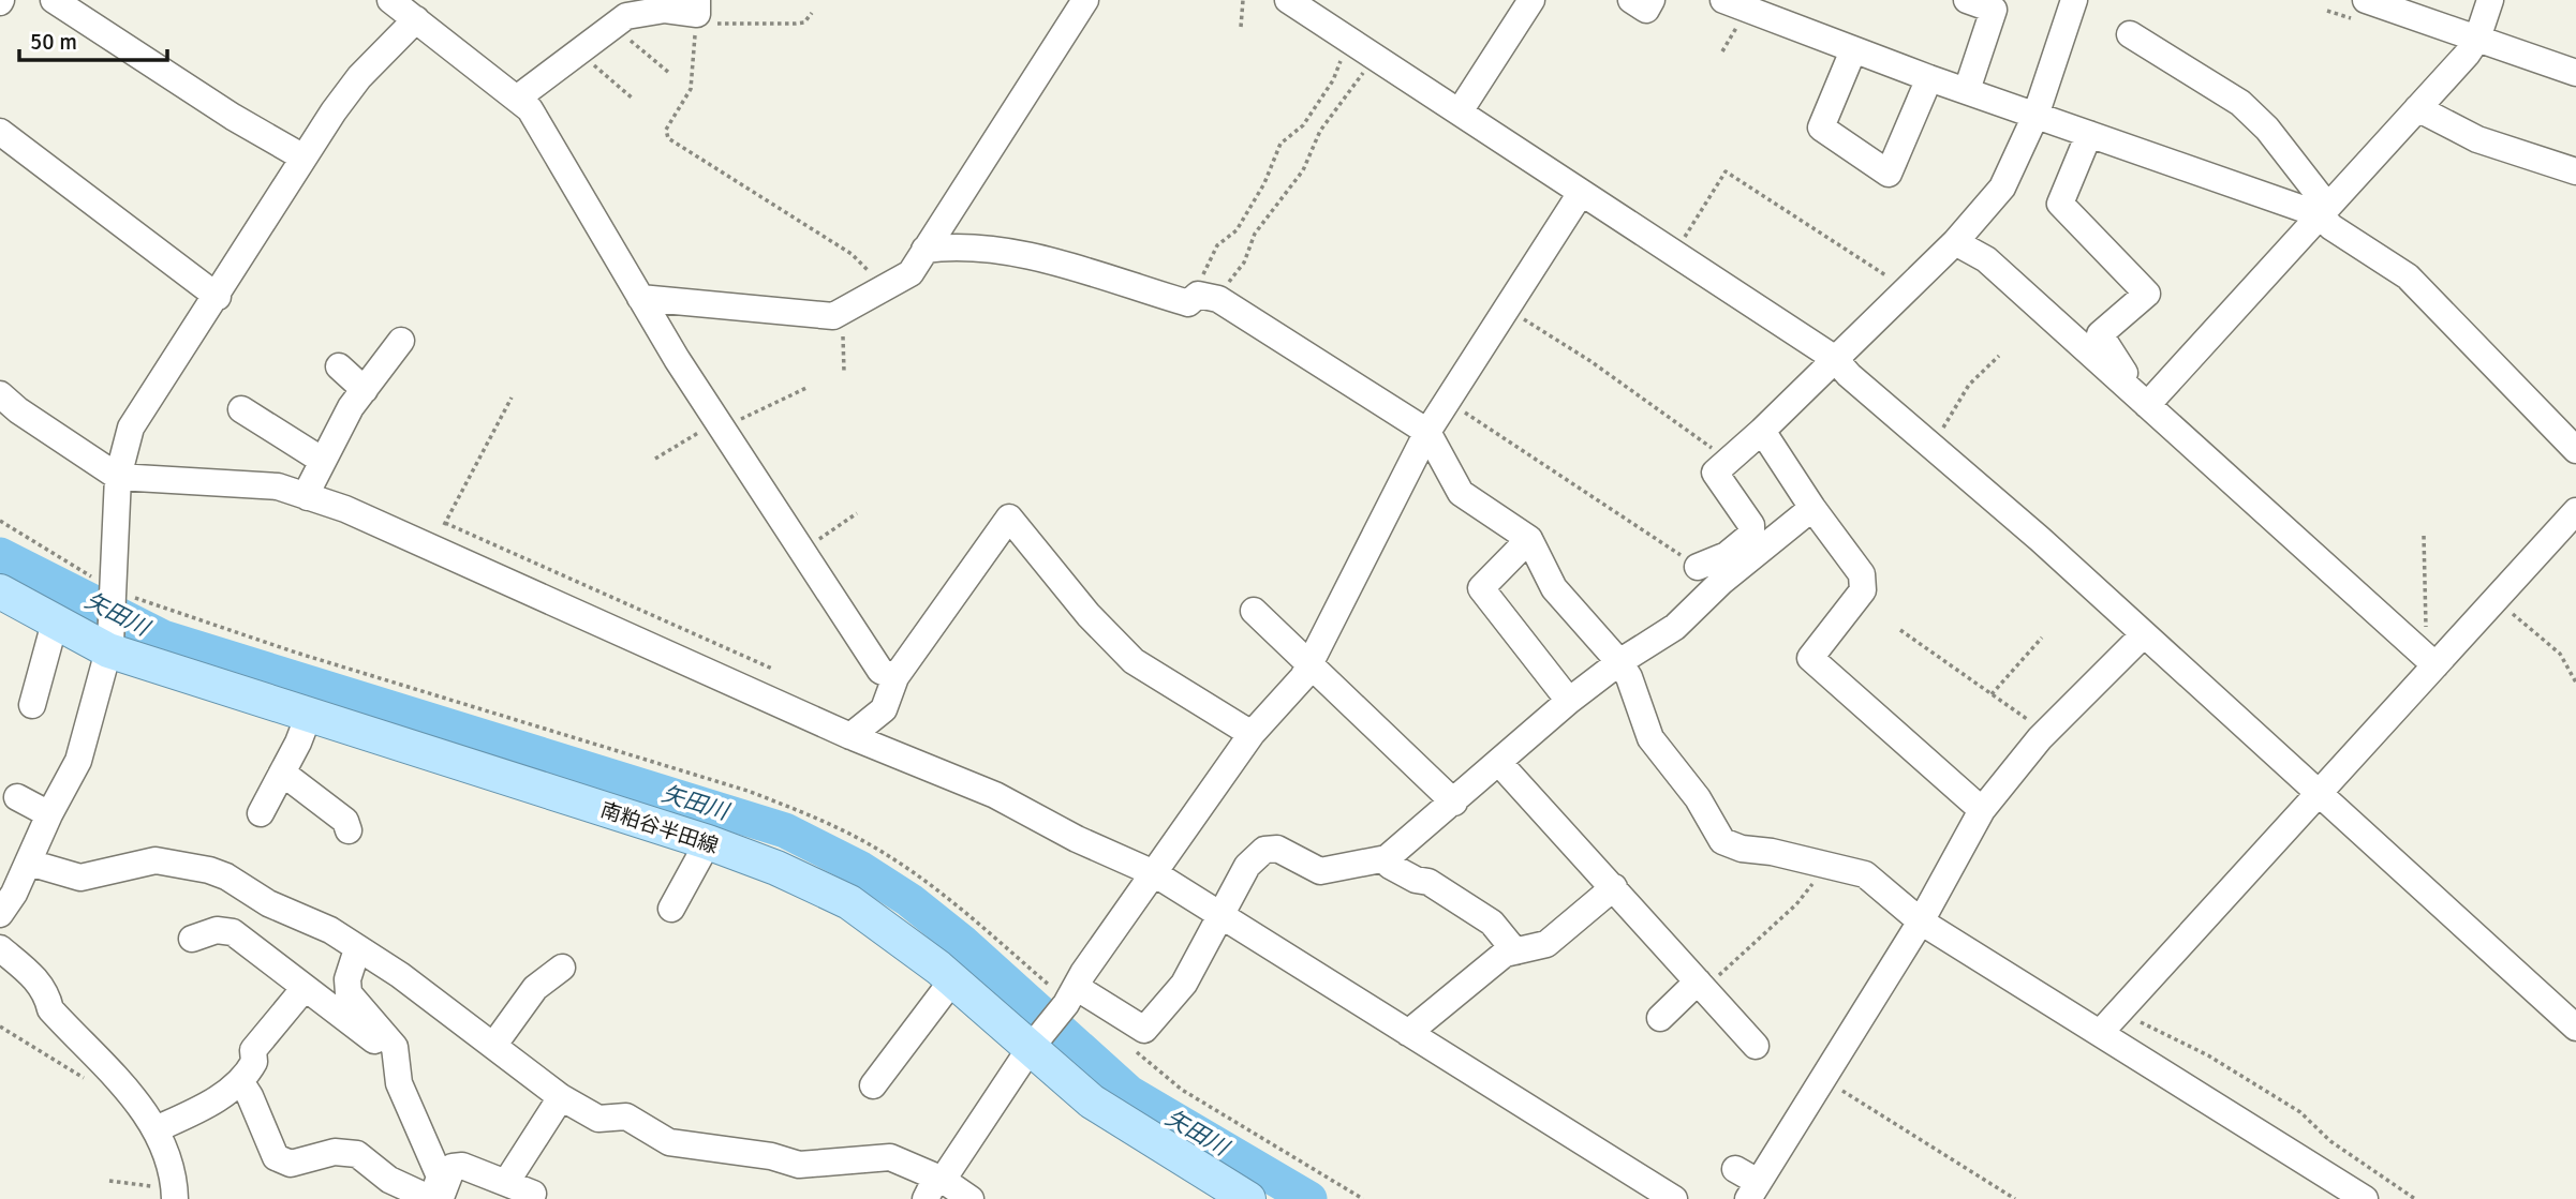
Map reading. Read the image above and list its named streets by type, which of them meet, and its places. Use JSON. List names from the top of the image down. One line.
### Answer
{"streets":{"main road":["南粕谷半田線"]},"water":["矢田川"],"scale_bar":"50 m"}
